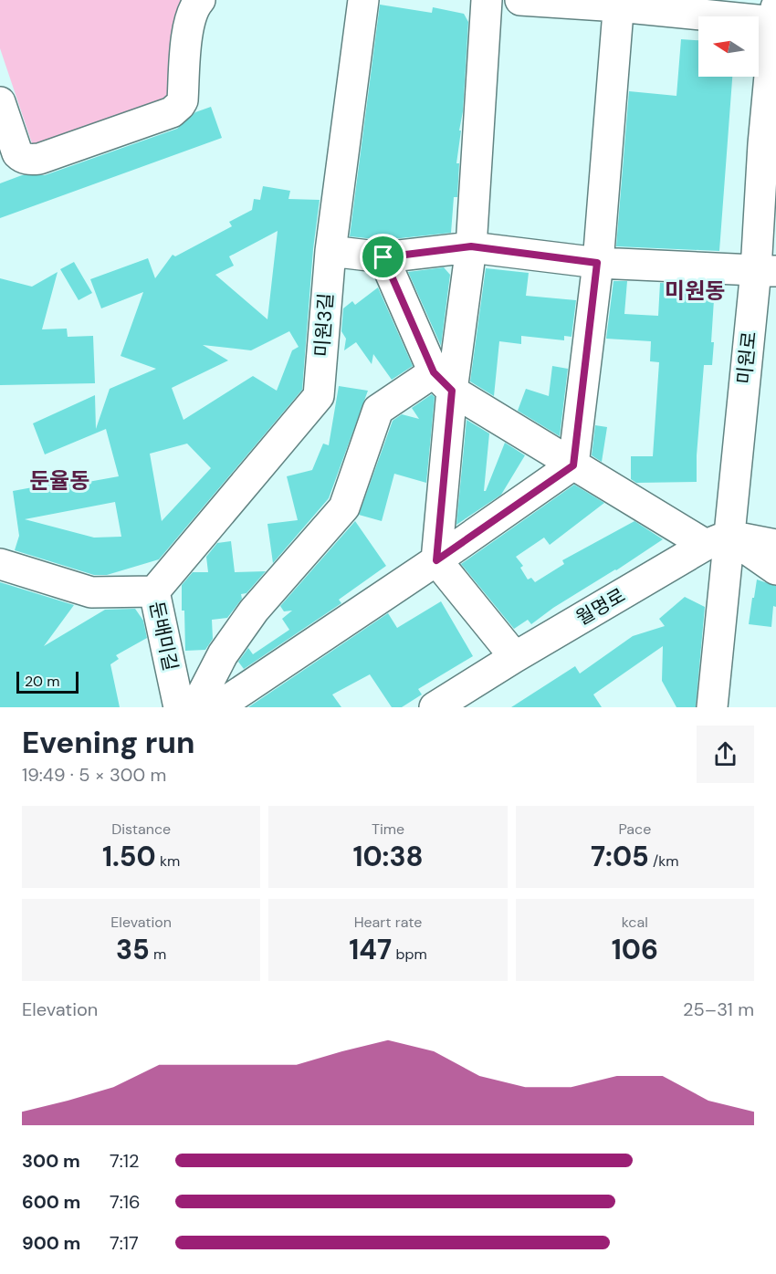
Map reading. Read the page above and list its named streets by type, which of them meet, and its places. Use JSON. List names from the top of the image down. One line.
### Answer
{"streets":{"street":["미원3길","미원로","월명로","둔배미길"]},"crossings":[["미원3길","둔배미길"],["미원로","월명로"]],"districts":["미원동","둔율동"],"scale_bar":"20 m","north":"left","page":{"scale":"20 m","heading":["Evening run","19:49 · 5 × 300 m"],"stats":[["Distance","1.50 km"],["Time","10:38"],["Pace","7:05 /km"],["Elevation","35 m"],["Heart rate","147 bpm"],["kcal","106"]],"chart":["Elevation","25–31 m"],"list":[{"name":"300 m","note":"7:12"},{"name":"600 m","note":"7:16"},{"name":"900 m","note":"7:17"}]}}
